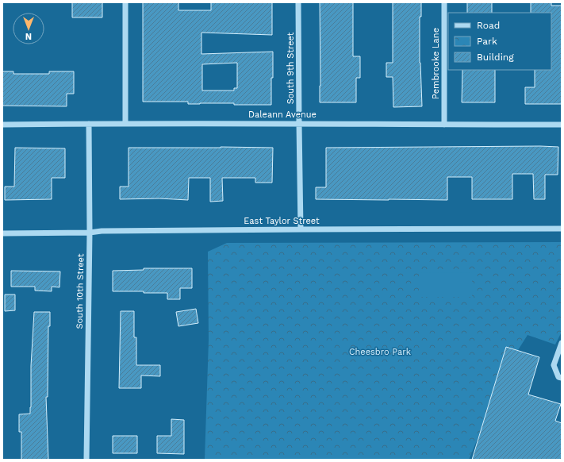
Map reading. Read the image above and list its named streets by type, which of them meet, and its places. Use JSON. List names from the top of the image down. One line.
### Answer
{"streets":{"street":["Pembrooke Lane","South 9th Street","Daleann Avenue","East Taylor Street","South 10th Street"]},"crossings":[["Pembrooke Lane","Daleann Avenue"],["South 9th Street","Daleann Avenue"],["South 9th Street","East Taylor Street"],["Daleann Avenue","South 10th Street"],["East Taylor Street","South 10th Street"]],"parks":["Cheesbro Park"],"legend":["Road","Park","Building"],"north":"bottom"}
